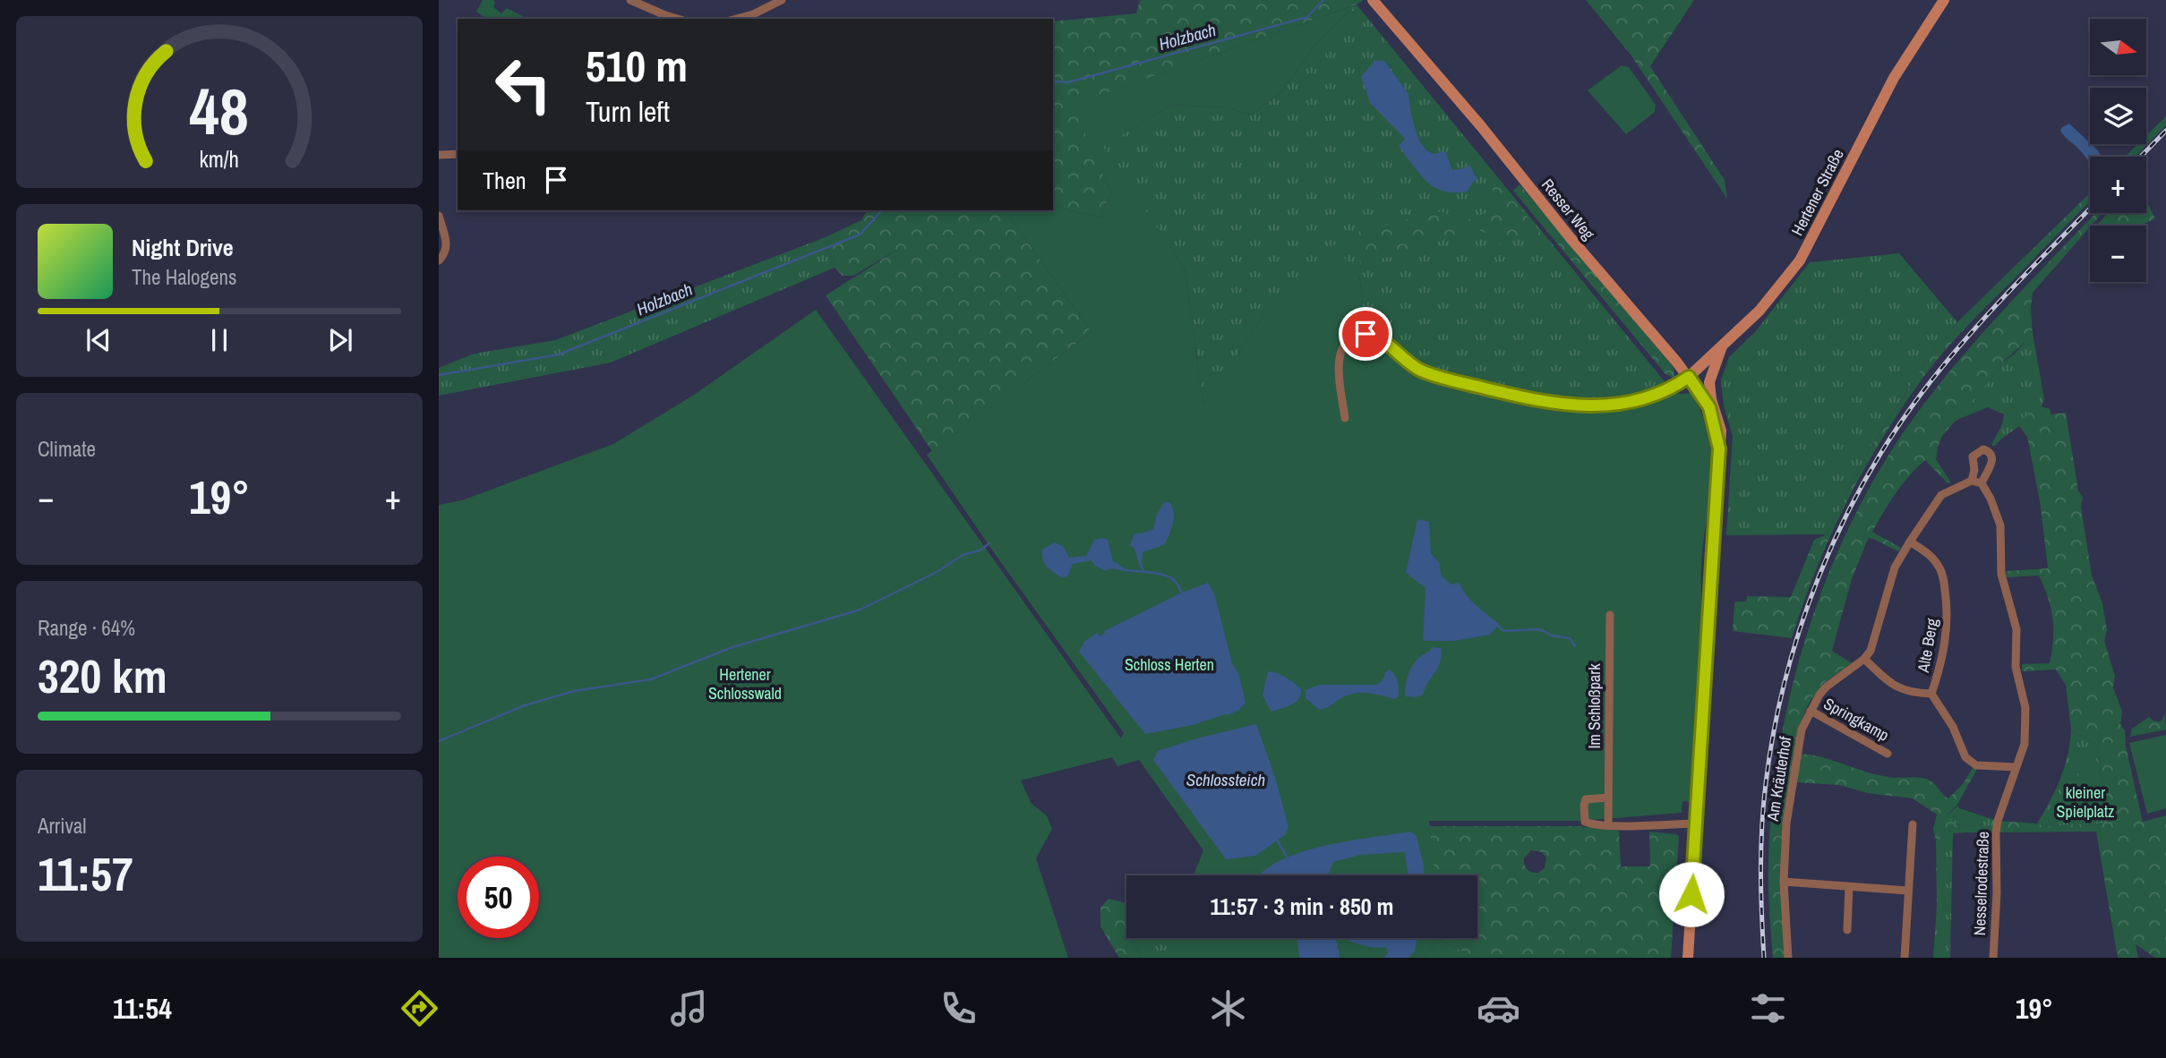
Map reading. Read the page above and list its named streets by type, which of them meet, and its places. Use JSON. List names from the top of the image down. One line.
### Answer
{"streets":{"main road":["Hertener Straße","Resser Weg"],"street":["Alte Berg","Im Schloßpark","Springkamp","Am Kräuterhof","Nesselrodestraße"]},"crossings":[["Hertener Straße","Resser Weg"],["Springkamp","Am Kräuterhof"]],"water":["Holzbach","Schlossteich"],"parks":["Schloss Herten","Hertener Schlosswald","kleiner Spielplatz"],"north":"right","page":{"map_buttons":["+","−"],"turn":["510 m","Turn left"],"then":"Then","song":["Night Drive","The Halogens"],"tile":["Climate",["Range · 64%","320 km"],["Arrival","11:57"]],"heat":["−","19°","+"],"limit":"50","trip":"11:57 · 3 min · 850 m","tabs":["11:54","19°"],"gauge":["48","km/h"]}}
